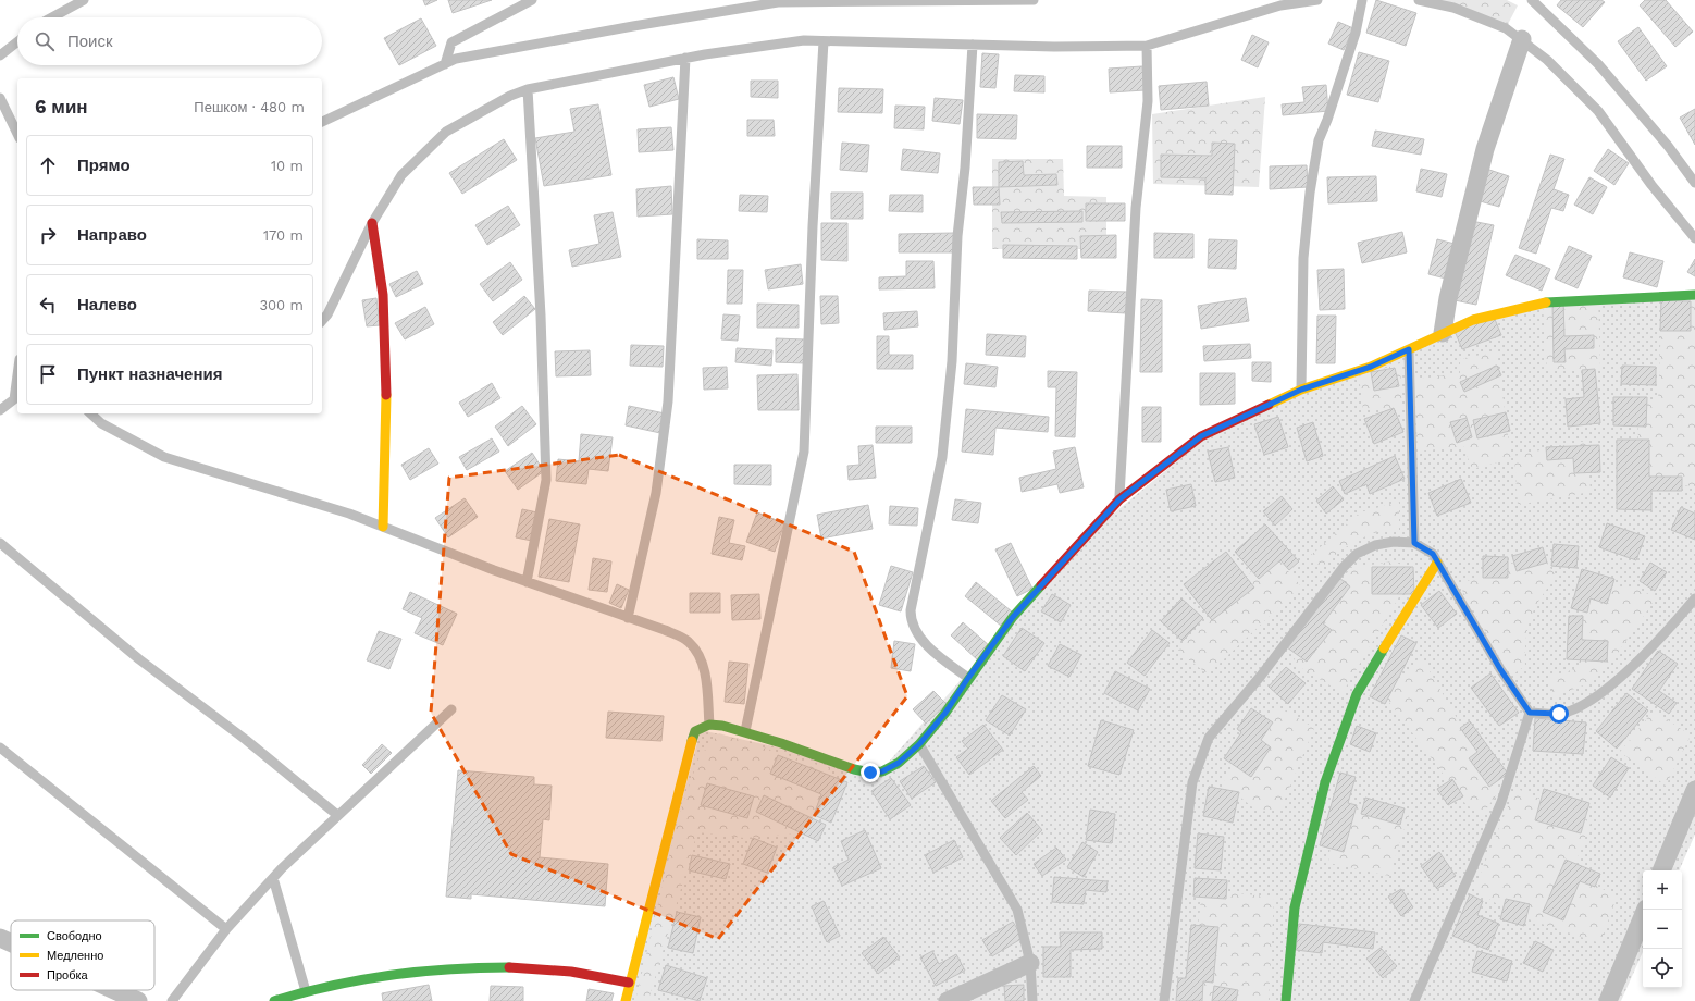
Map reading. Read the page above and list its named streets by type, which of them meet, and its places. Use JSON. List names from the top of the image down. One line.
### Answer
{"legend":["Свободно","Медленно","Пробка"],"page":{"search":"Поиск","heading":["6 мин","Пешком · 480 m"],"list":[["Прямо","10 m"],["Направо","170 m"],["Налево","300 m"],"Пункт назначения"],"map_buttons":["+","−"]}}
